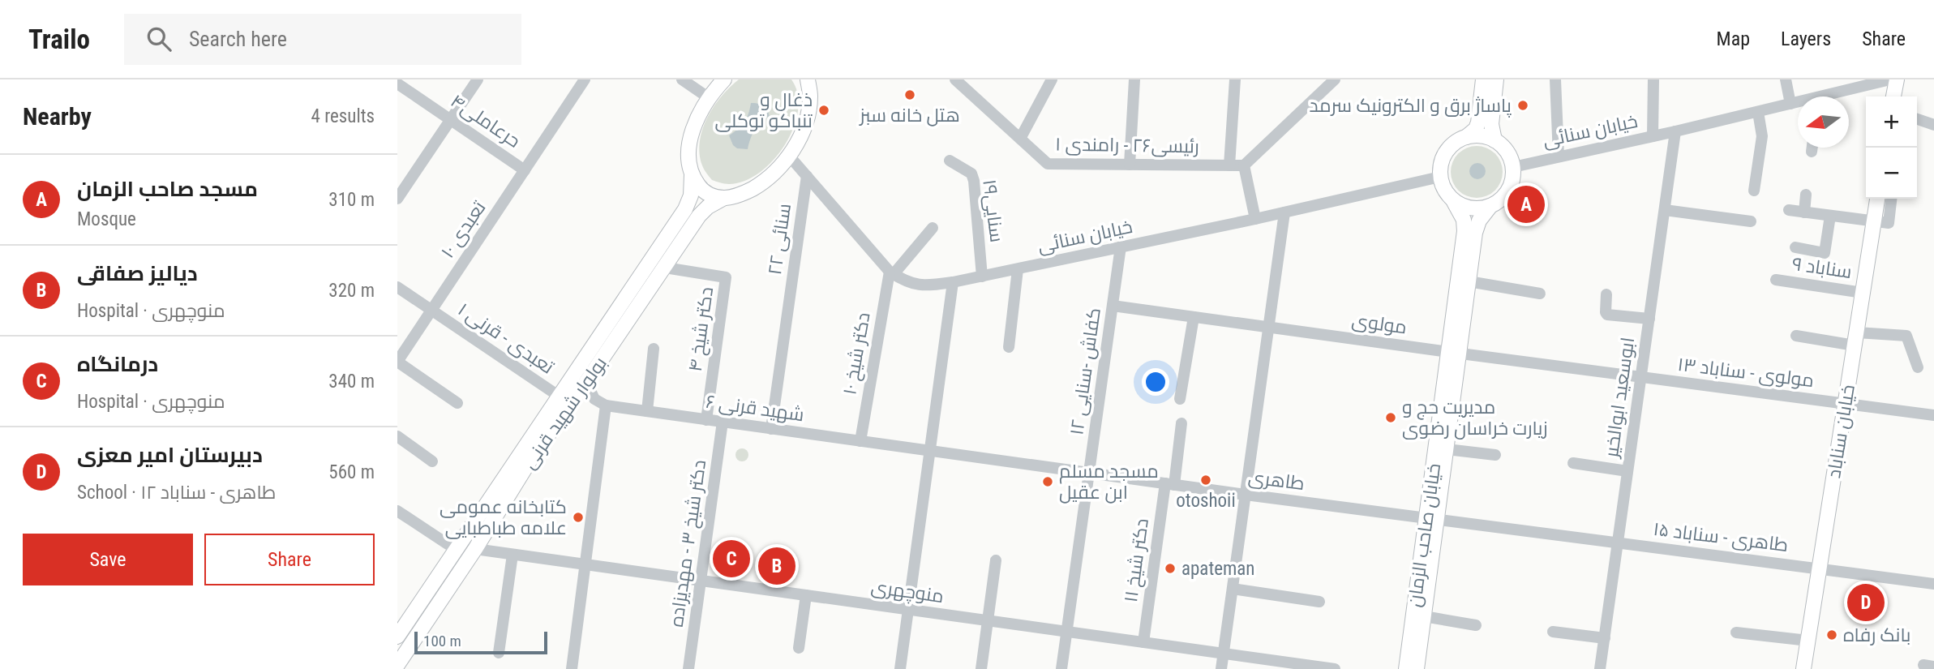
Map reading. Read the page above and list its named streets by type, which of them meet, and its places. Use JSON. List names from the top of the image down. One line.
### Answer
{"streets":{"main road":["بولوار شهید قرنی","خیابان سناباد","خیابان صاحب الزمان"],"street":["حرعاملی۴","خیابان سنائی","رئیسی۲۶ - رامندی ۱","سنایی۱۹","تعبدی ۱۰","سنائی ۲۲","سناباد ۹","مولوی","دکتر شیخ ۴","تعبدی - قرنی ۱","دکتر شیخ ۱۰","کفاش -سنایی ۱۲","مولوی - سناباد ۱۳","ابوسعید ابوالخیر","شهید قرنی ۶","طاهری","طاهری - سناباد ۱۵","دکتر شیخ ۳ - مهدیزاده","دکتر شیخ ۱۱","منوچهری"]},"crossings":[["حرعاملی۴","تعبدی ۱۰"],["خیابان سنائی","سنایی۱۹"],["خیابان سنائی","سنائی ۲۲"],["خیابان سنائی","دکتر شیخ ۱۰"],["خیابان سنائی","کفاش -سنایی ۱۲"],["خیابان سنائی","ابوسعید ابوالخیر"],["خیابان سنائی","بولوار شهید قرنی"],["خیابان سنائی","خیابان صاحب الزمان"],["تعبدی ۱۰","تعبدی - قرنی ۱"],["سنائی ۲۲","شهید قرنی ۶"],["سناباد ۹","خیابان سناباد"],["مولوی","کفاش -سنایی ۱۲"],["مولوی","مولوی - سناباد ۱۳"],["مولوی","ابوسعید ابوالخیر"],["مولوی","خیابان صاحب الزمان"],["دکتر شیخ ۴","شهید قرنی ۶"],["دکتر شیخ ۴","بولوار شهید قرنی"],["تعبدی - قرنی ۱","بولوار شهید قرنی"],["دکتر شیخ ۱۰","شهید قرنی ۶"],["کفاش -سنایی ۱۲","طاهری"],["کفاش -سنایی ۱۲","منوچهری"],["مولوی - سناباد ۱۳","ابوسعید ابوالخیر"],["مولوی - سناباد ۱۳","خیابان سناباد"],["ابوسعید ابوالخیر","طاهری"],["ابوسعید ابوالخیر","طاهری - سناباد ۱۵"],["شهید قرنی ۶","طاهری"],["شهید قرنی ۶","دکتر شیخ ۳ - مهدیزاده"],["بولوار شهید قرنی","منوچهری"],["خیابان سناباد","طاهری - سناباد ۱۵"],["طاهری","خیابان صاحب الزمان"],["طاهری","طاهری - سناباد ۱۵"],["طاهری","دکتر شیخ ۱۱"],["دکتر شیخ ۳ - مهدیزاده","منوچهری"],["دکتر شیخ ۱۱","منوچهری"]],"places":["هتل خانه سبز","پاساژ برق و الکترونیک سرمد","ذغال و تنباکو توکلی","مدیریت حج و زیارت خراسان رضوی","otoshoii","مسجد مسلم ابن عقیل","کتابخانه عمومی علامه طباطبایی","apateman","بانک رفاه"],"scale_bar":"100 m","north":"left","page":{"header":"Trailo","search":"Search here","nav":["Map","Layers","Share"],"heading":["Nearby","4 results"],"map_buttons":["+","−"],"list":[{"mark":"A","name":"مسجد صاحب الزمان","note":"Mosque","value":"310 m"},{"mark":"B","name":"دیالیز صفاقی","note":"Hospital · منوچهری","value":"320 m"},{"mark":"C","name":"درمانگاه","note":"Hospital · منوچهری","value":"340 m"},{"mark":"D","name":"دبیرستان امیر معزی","note":"School · طاهری - سناباد ۱۲","value":"560 m"}],"pins":["A","C","B","D"],"buttons":["Save","Share"],"scale":"100 m"}}
